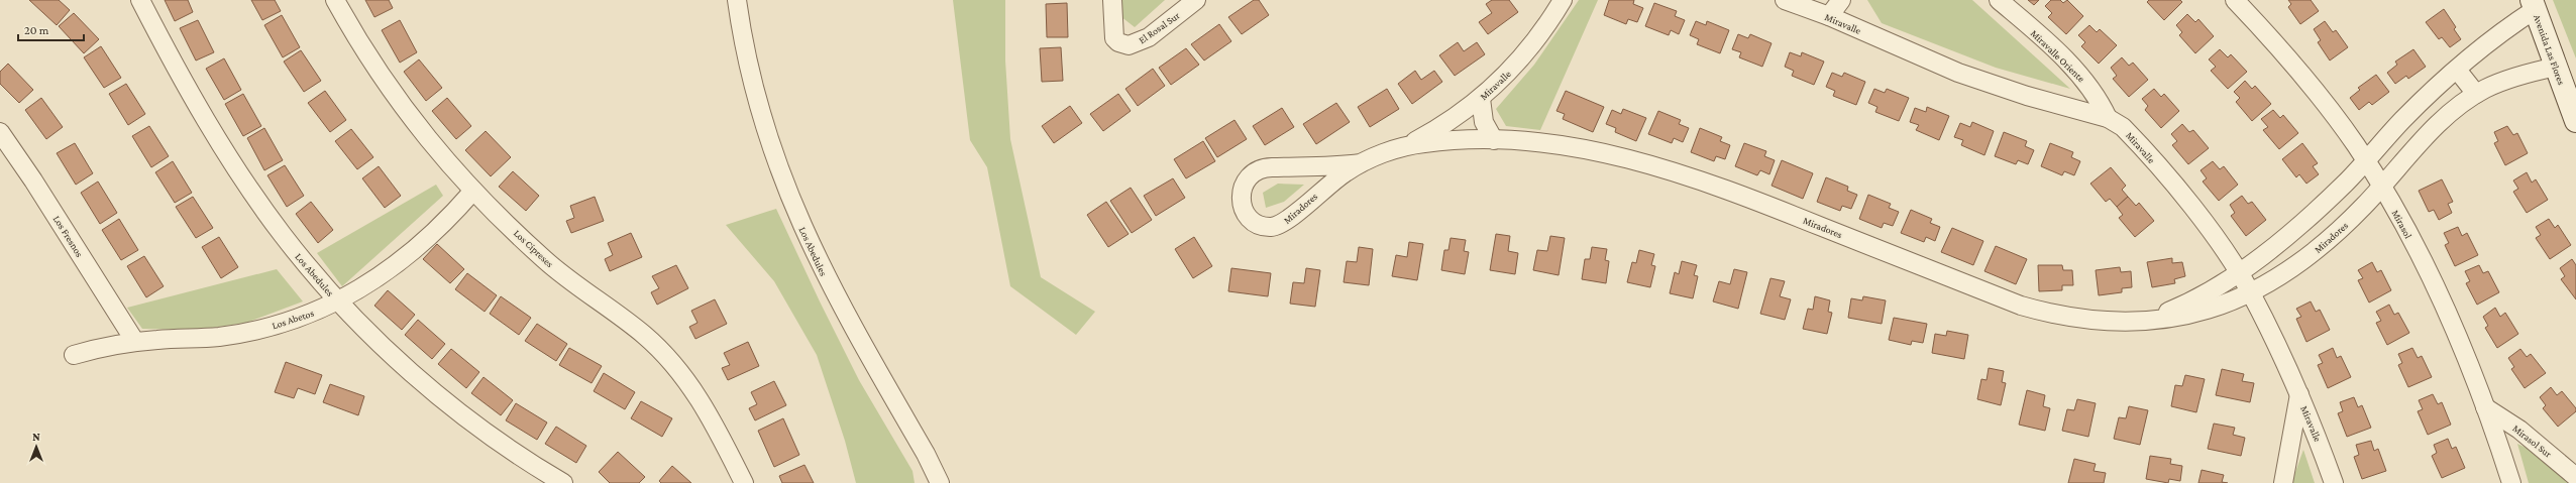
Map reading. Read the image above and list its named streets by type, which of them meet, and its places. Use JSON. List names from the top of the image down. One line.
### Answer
{"streets":{"street":["Miravalle","El Rosal Sur","Avenida Las Flores","Miravalle Oriente","Miradores","Mirasol","Los Fresnos","Los Cipreses","Los Abedules","Los Abetos","Mirasol Sur"]},"crossings":[["Miravalle","Miravalle Oriente"],["Miravalle","Miradores"],["Avenida Las Flores","Miradores"],["Miradores","Mirasol"],["Mirasol","Mirasol Sur"],["Los Fresnos","Los Abetos"],["Los Cipreses","Los Abetos"],["Los Abedules","Los Abetos"]],"scale_bar":"20 m","north":"top"}
